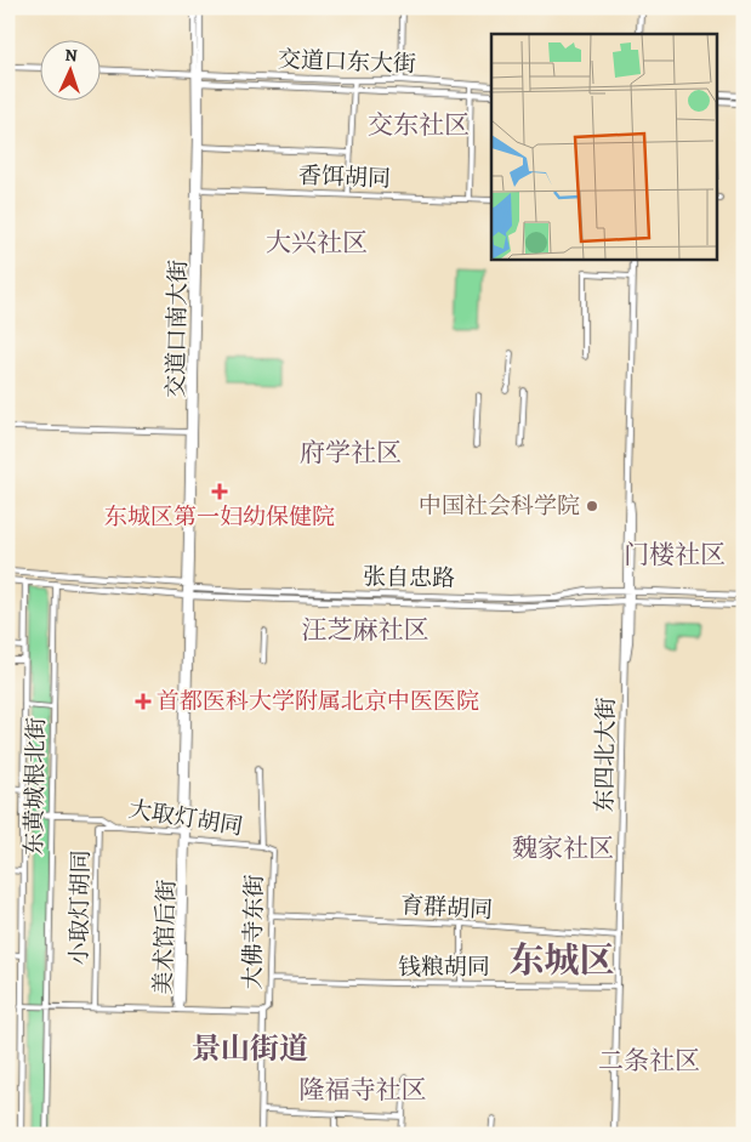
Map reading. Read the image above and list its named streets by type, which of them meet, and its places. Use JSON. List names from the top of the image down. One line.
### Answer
{"streets":{"main road":["交道口东大街","交道口南大街","张自忠路","东四北大街","美术馆后街"],"street":["香饵胡同","东黄城根北街","大取灯胡同","小取灯胡同","育群胡同","大佛寺东街","钱粮胡同"]},"crossings":[["交道口东大街","交道口南大街"],["香饵胡同","交道口南大街"],["交道口南大街","张自忠路"],["交道口南大街","美术馆后街"],["张自忠路","东四北大街"],["张自忠路","东黄城根北街"],["张自忠路","美术馆后街"],["东四北大街","育群胡同"],["东四北大街","钱粮胡同"],["东黄城根北街","大取灯胡同"],["大取灯胡同","小取灯胡同"],["大取灯胡同","大佛寺东街"],["大取灯胡同","美术馆后街"],["育群胡同","大佛寺东街"],["大佛寺东街","钱粮胡同"]],"districts":["交东社区","大兴社区","府学社区","门楼社区","汪芝麻社区","魏家社区","东城区","景山街道","二条社区","隆福寺社区"],"places":{"health":["东城区第一妇幼保健院","首都医科大学附属北京中医医院"],"other":["中国社会科学院"]},"north":"top"}
